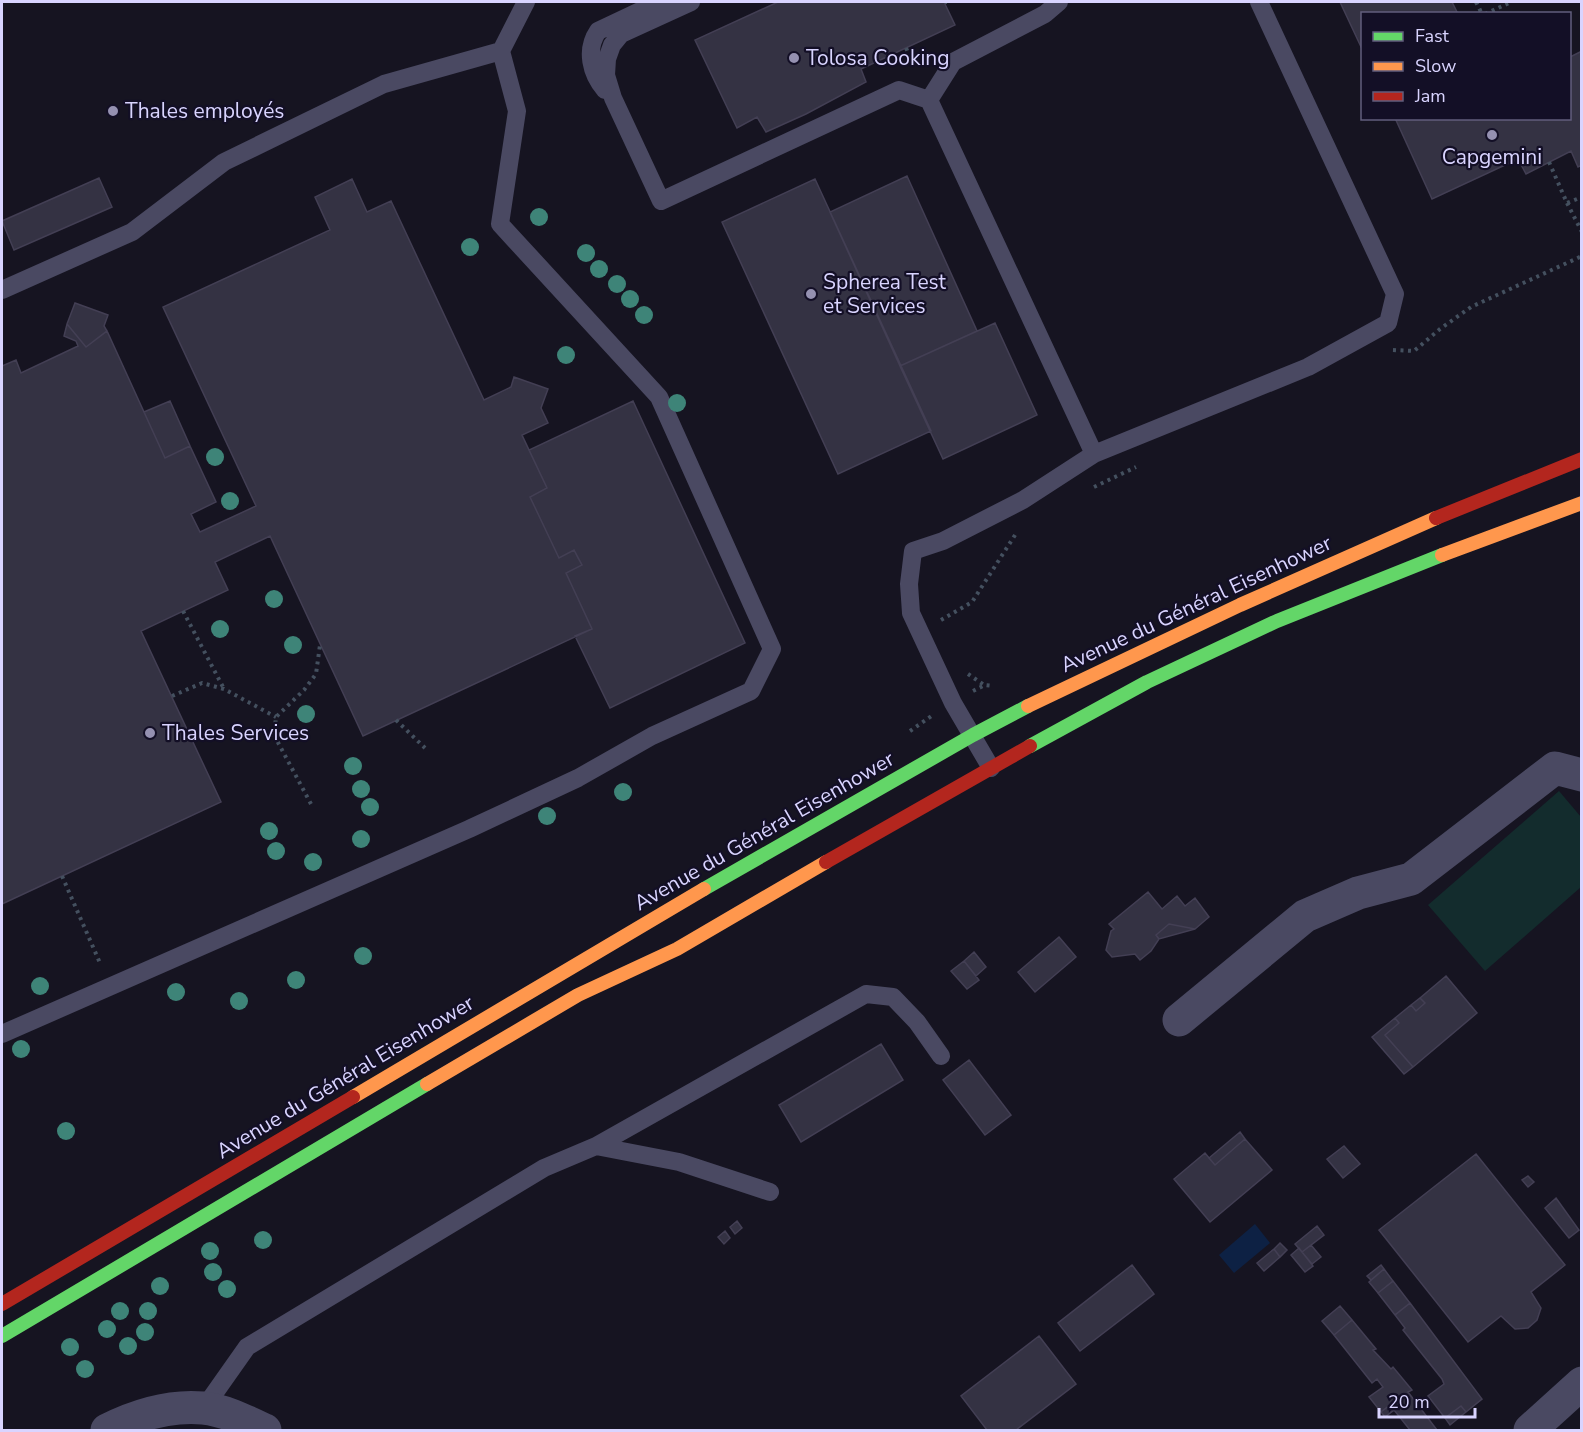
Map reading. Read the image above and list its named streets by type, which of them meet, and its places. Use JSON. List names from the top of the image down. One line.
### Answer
{"streets":{"main road":["Avenue du Général Eisenhower"]},"places":["Tolosa Cooking","Thales employés","Capgemini","Spherea Test et Services","Thales Services"],"legend":["Fast","Slow","Jam"],"scale_bar":"20 m"}
